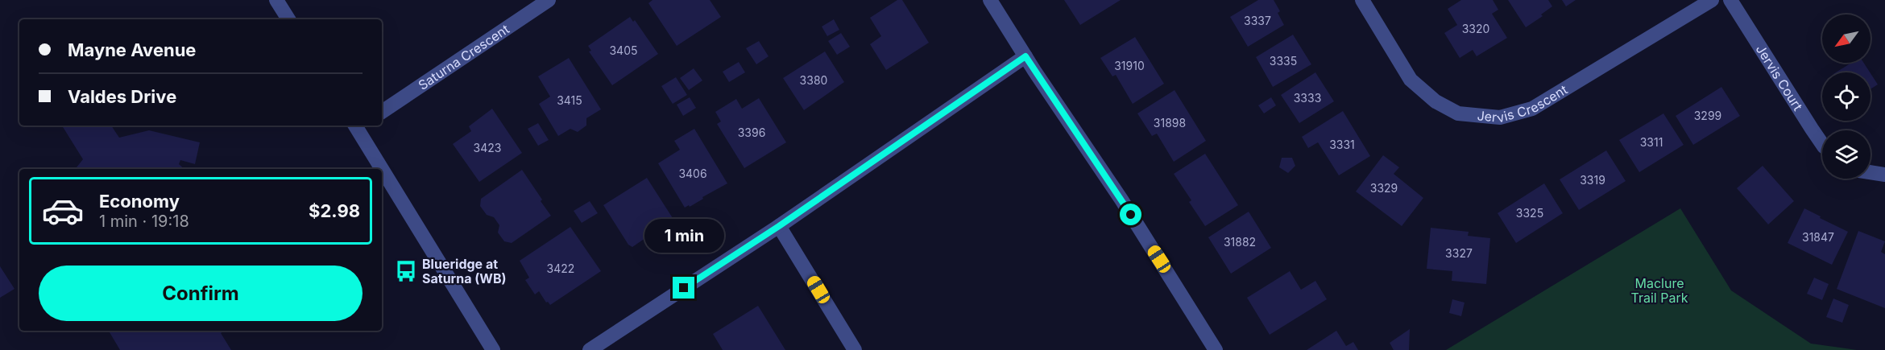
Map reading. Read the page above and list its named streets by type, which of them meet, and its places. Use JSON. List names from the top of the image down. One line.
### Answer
{"streets":{"street":["Saturna Crescent","Jervis Court","Jervis Crescent"]},"parks":["Maclure Trail Park"],"places":{"bus stop":["Blueridge at Saturna (WB)"]},"house_numbers":["3337","3320","3405","3335","31910","3380","3333","3415","3299","31898","3396","3311","3331","3423","3406","3319","3329","3325","31847","31882","3327","3422"],"north":"bottom left","page":{"banner":["Mayne Avenue","Valdes Drive"],"list":[{"name":"Economy","note":"1 min · 19:18","value":"$2.98"}],"bubble":"1 min","buttons":"Confirm"}}
